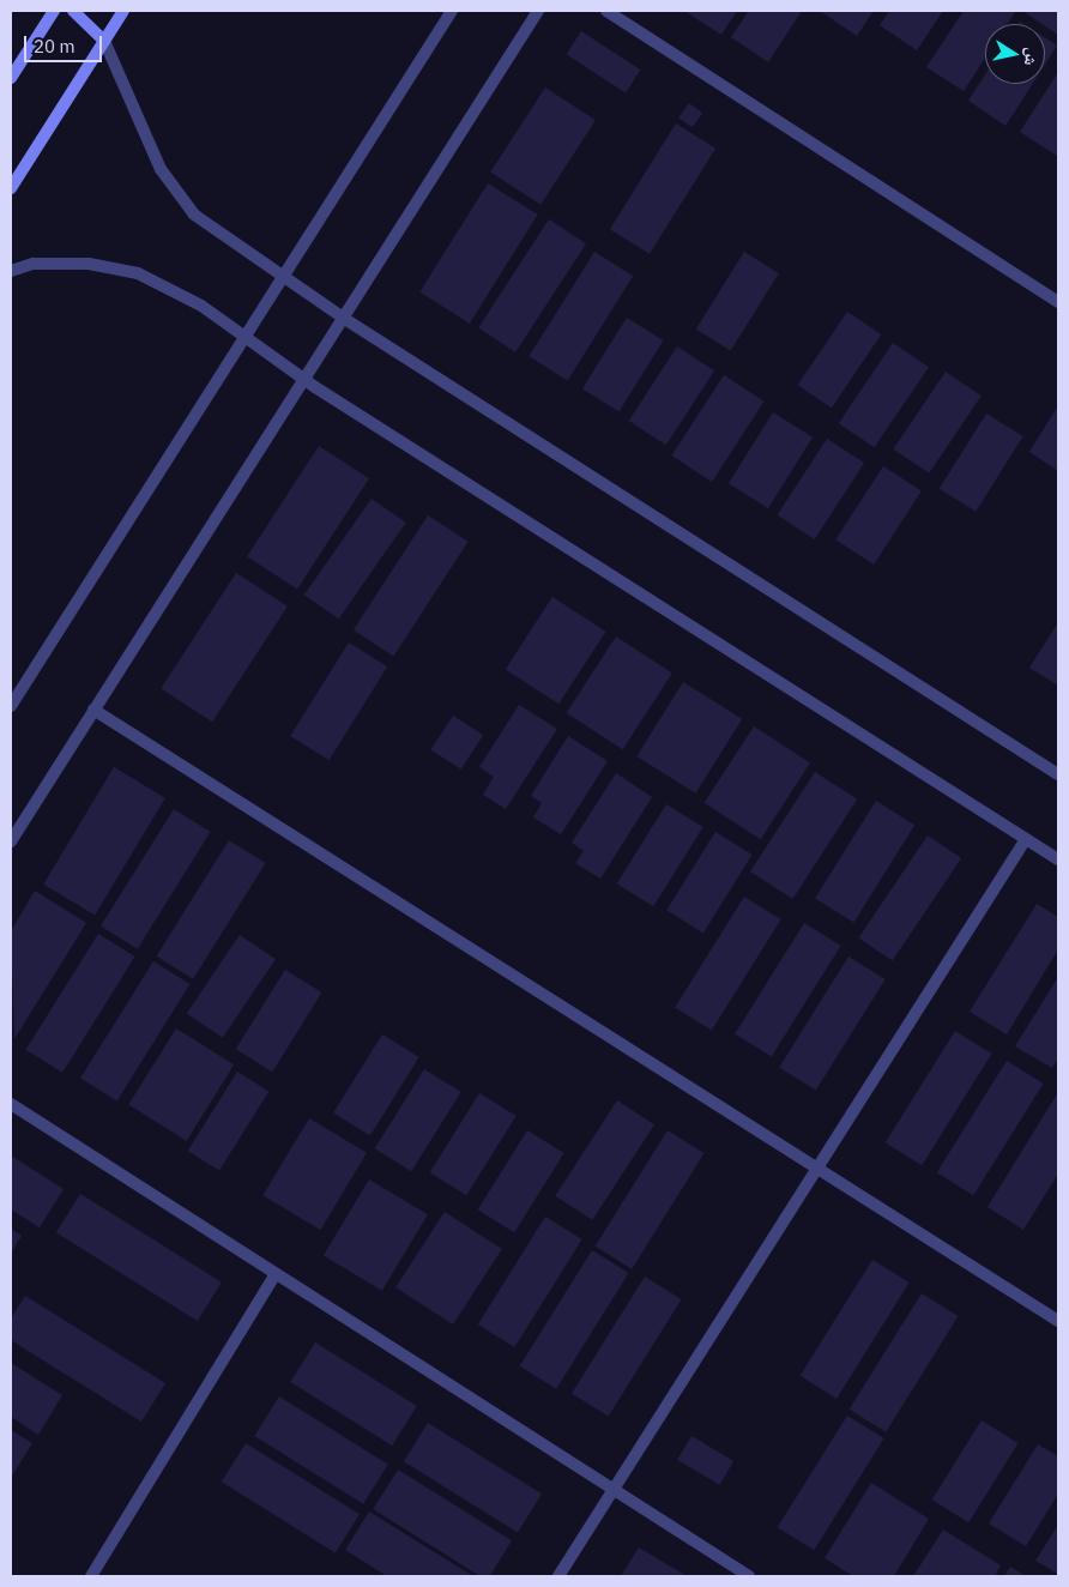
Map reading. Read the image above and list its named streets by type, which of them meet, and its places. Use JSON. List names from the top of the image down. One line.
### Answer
{"scale_bar":"20 m","north":"right"}
